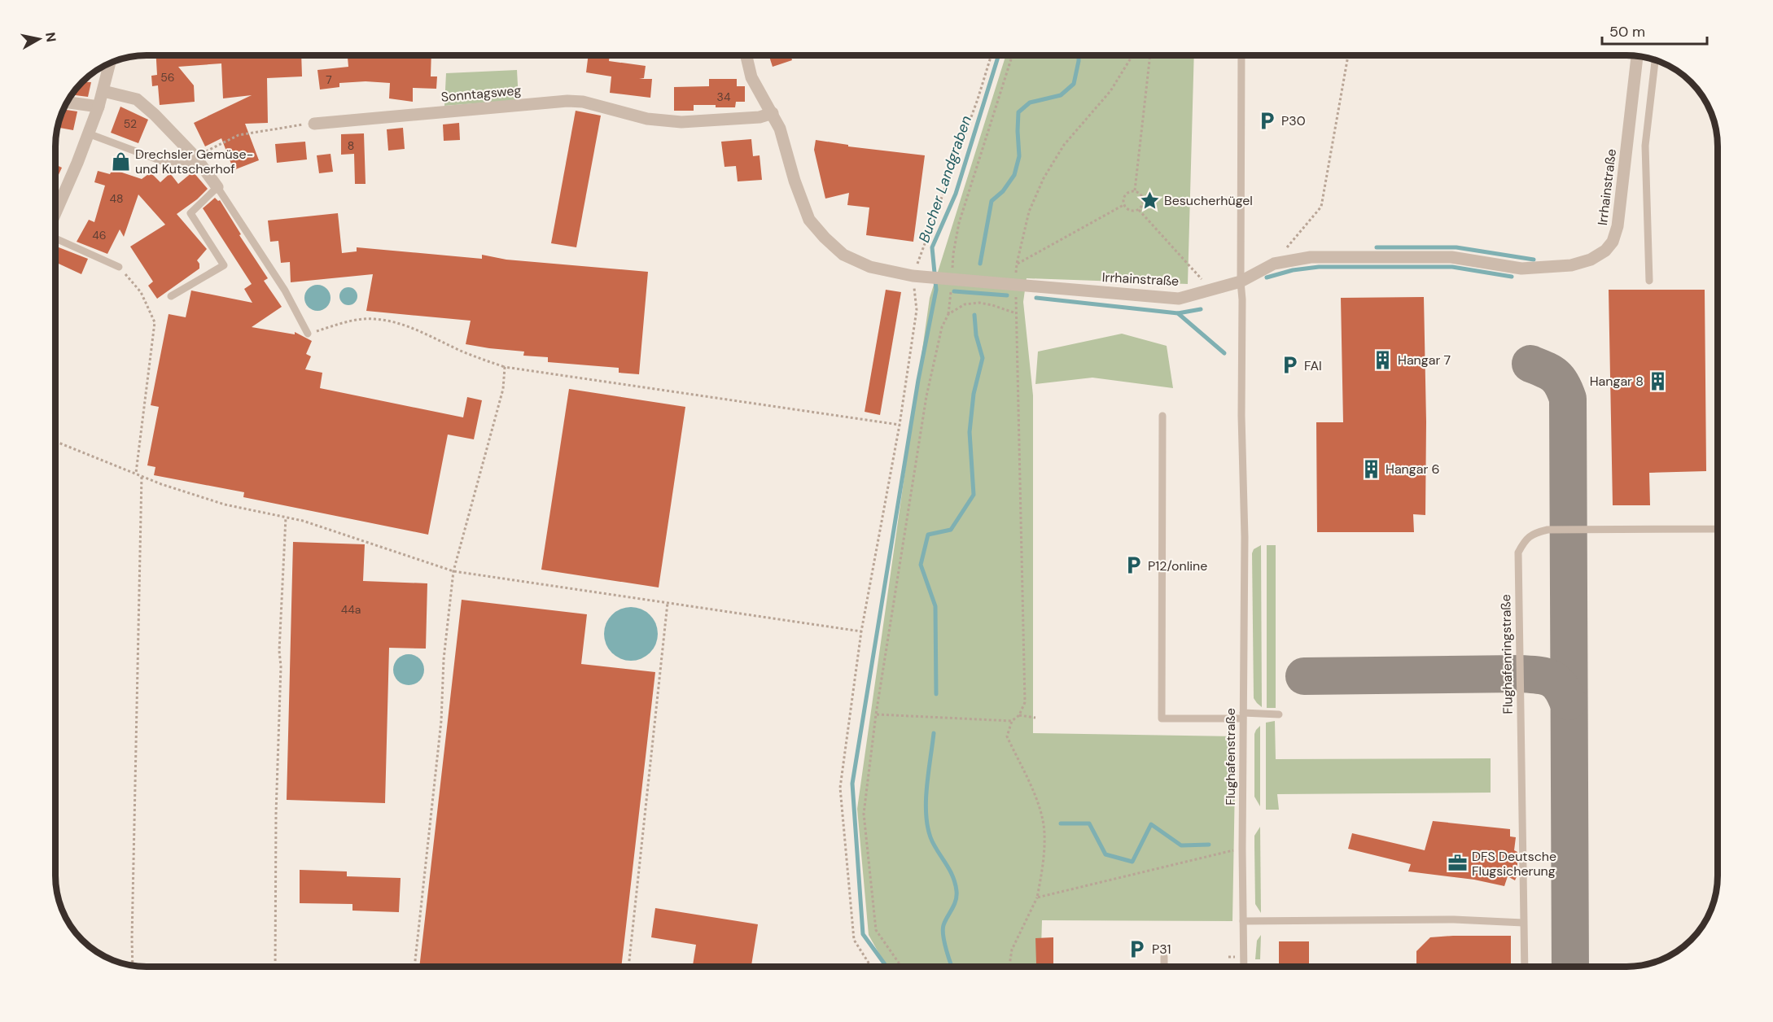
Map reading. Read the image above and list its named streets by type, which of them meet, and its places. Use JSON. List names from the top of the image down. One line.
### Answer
{"streets":{"street":["Sonntagsweg","Irrhainstraße"],"lane":["Flughafenringstraße","Flughafenstraße"]},"crossings":[["Sonntagsweg","Irrhainstraße"],["Irrhainstraße","Flughafenstraße"]],"water":["Bucher Landgraben"],"places":{"parking":["P30","FAI","P12/online","P31"],"shop":["Drechsler Gemüse- und Kutscherhof"],"place":["Besucherhügel"],"building":["Hangar 7","Hangar 8","Hangar 6"],"office":["DFS Deutsche Flugsicherung"]},"house_numbers":["56","7","34","52","8","48","46","44a"],"scale_bar":"50 m","north":"right"}
